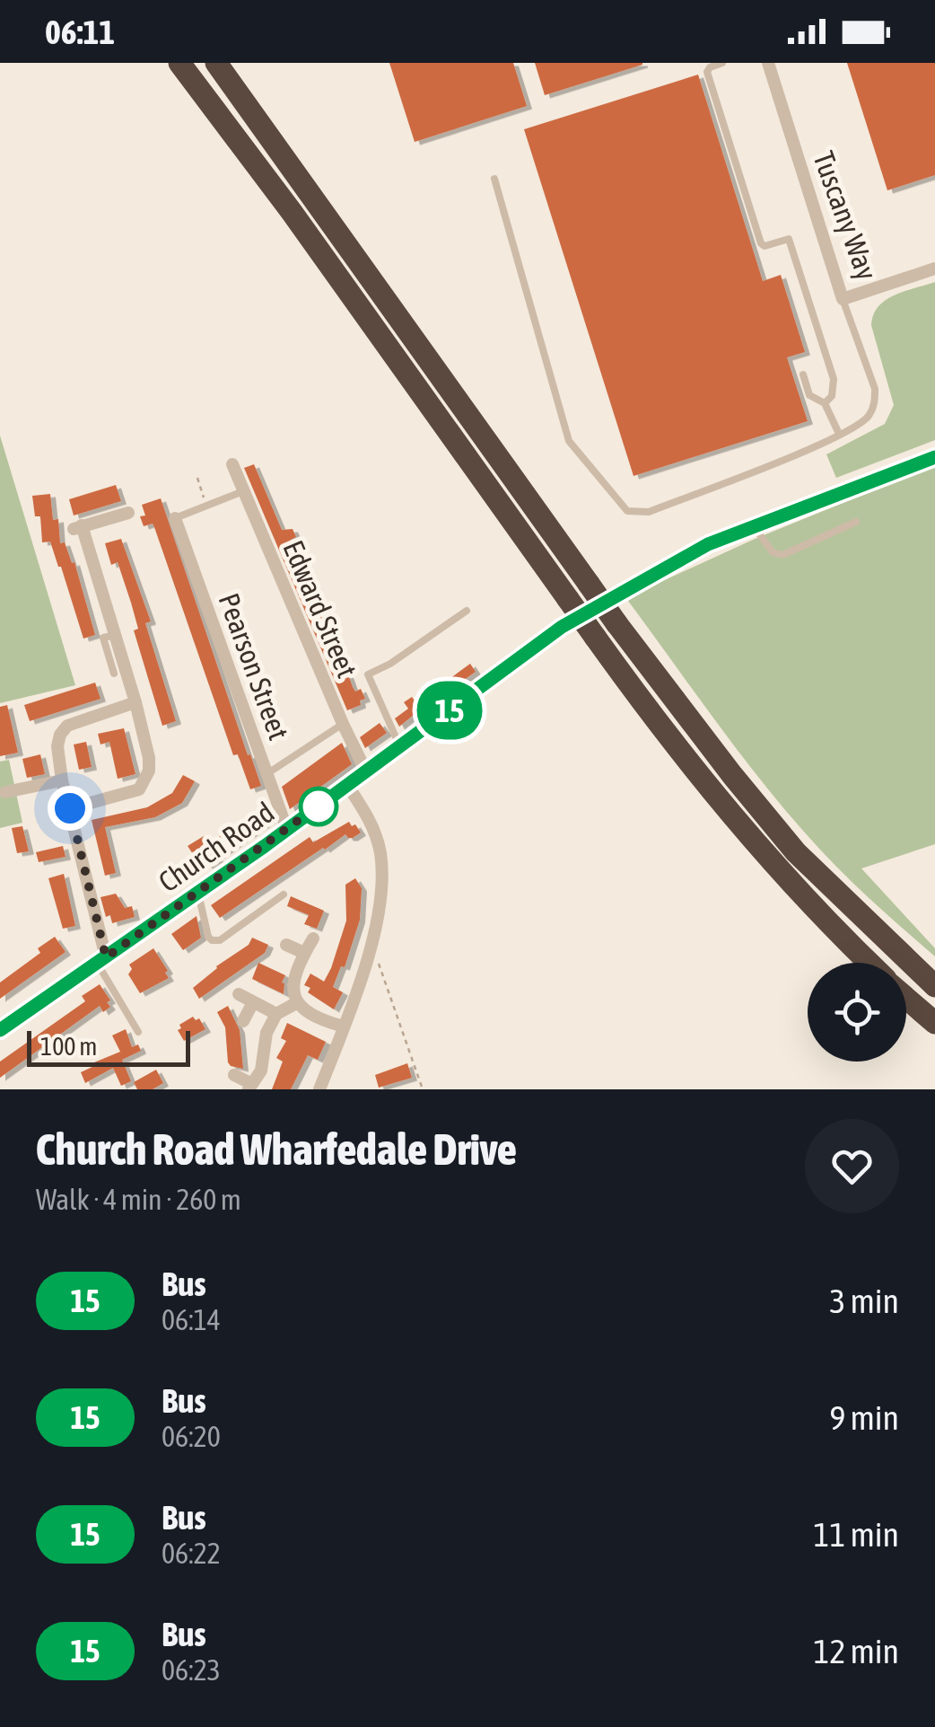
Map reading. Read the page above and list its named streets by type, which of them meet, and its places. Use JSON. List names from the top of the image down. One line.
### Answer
{"streets":{"street":["Tuscany Way","Edward Street","Pearson Street","Church Road"]},"crossings":[["Edward Street","Church Road"],["Pearson Street","Church Road"]],"lines":["bus line 15"],"scale_bar":"100 m","page":{"status":"06:11","on_map":"15","scale":"100 m","heading":["Church Road Wharfedale Drive","Walk · 4 min · 260 m"],"list":[{"mark":"15","name":"Bus","note":"06:14","value":"3 min"},{"mark":"15","name":"Bus","note":"06:20","value":"9 min"},{"mark":"15","name":"Bus","note":"06:22","value":"11 min"},{"mark":"15","name":"Bus","note":"06:23","value":"12 min"}]}}
